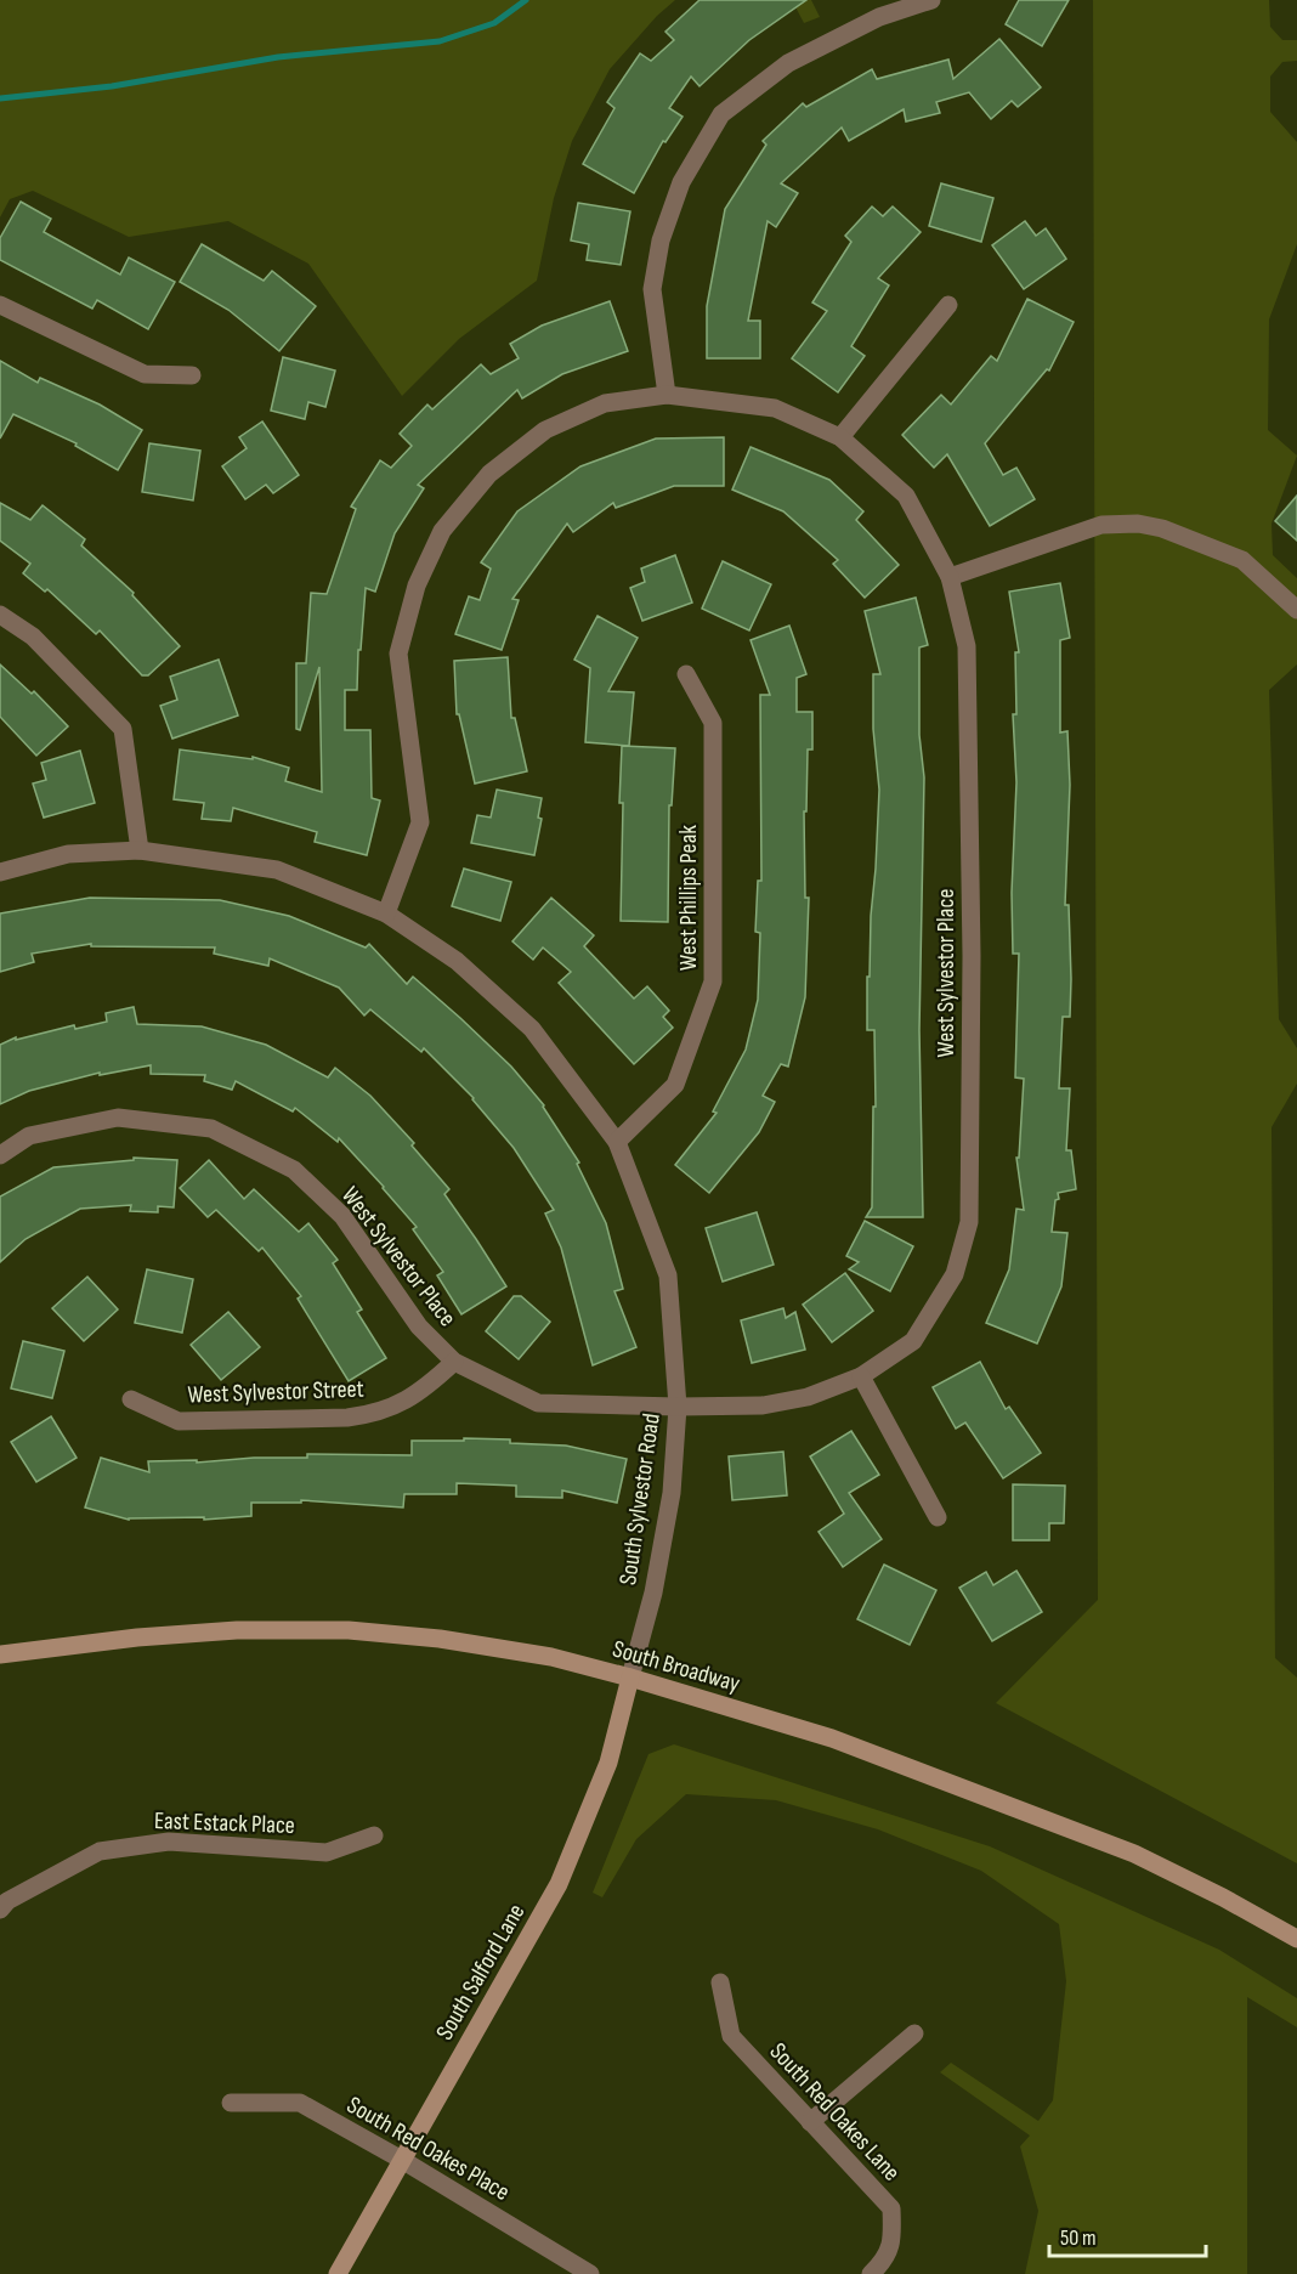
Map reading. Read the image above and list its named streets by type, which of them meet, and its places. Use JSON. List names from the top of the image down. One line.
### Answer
{"streets":{"main road":["South Broadway","South Salford Lane"],"street":["West Phillips Peak","West Sylvestor Place","West Sylvestor Street","South Sylvestor Road","East Estack Place","South Red Oakes Lane","South Red Oakes Place"]},"crossings":[["West Phillips Peak","South Sylvestor Road"],["West Sylvestor Place","West Sylvestor Street"],["West Sylvestor Place","South Sylvestor Road"],["South Sylvestor Road","South Broadway"],["South Sylvestor Road","South Salford Lane"],["South Broadway","South Salford Lane"],["South Salford Lane","South Red Oakes Place"]],"scale_bar":"50 m"}
